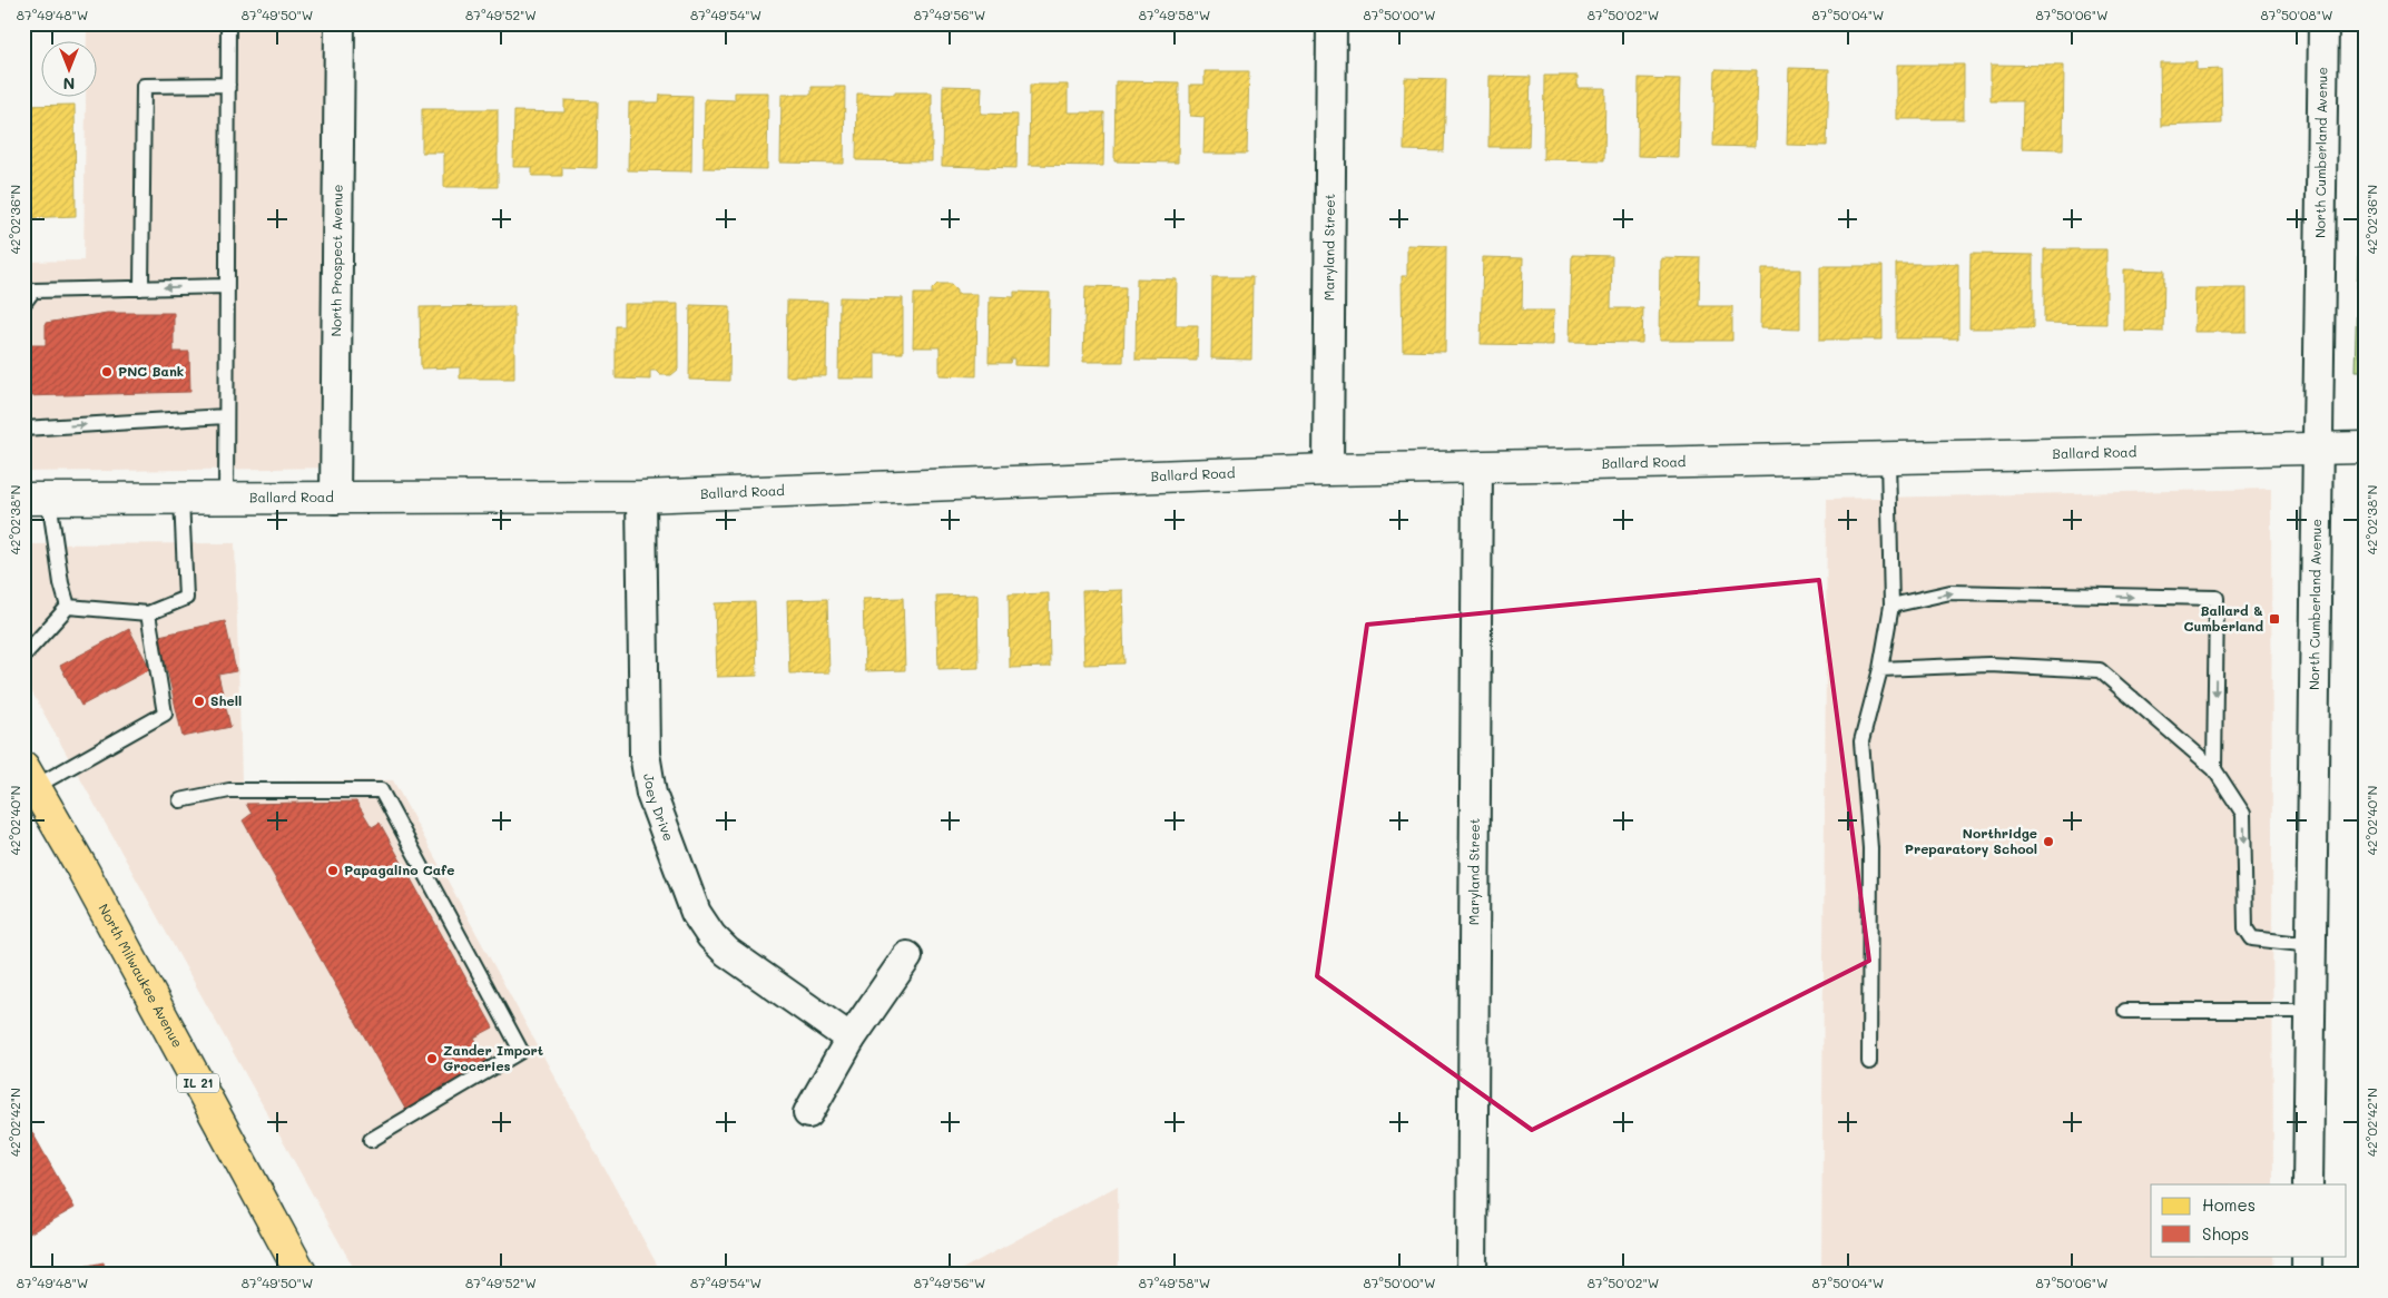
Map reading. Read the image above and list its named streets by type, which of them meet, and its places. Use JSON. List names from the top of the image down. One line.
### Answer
{"streets":{"main road":["North Milwaukee Avenue","IL 21"],"street":["North Cumberland Avenue","Maryland Street","North Prospect Avenue","Ballard Road","Joey Drive"]},"crossings":[["North Cumberland Avenue","Ballard Road"],["Maryland Street","Ballard Road"],["North Prospect Avenue","Ballard Road"],["Ballard Road","Joey Drive"]],"places":{"other":["PNC Bank","Shell","Northridge Preparatory School","Papagalino Cafe","Zander Import Groceries"],"transit":["Ballard & Cumberland"]},"legend":["Homes","Shops"],"north":"bottom","coordinates":["87°49'48\"W","87°49'50\"W","87°49'52\"W","87°49'54\"W","87°49'56\"W","87°49'58\"W","87°50'00\"W","87°50'02\"W","87°50'04\"W","87°50'06\"W","87°50'08\"W","42°02'36\"N","42°02'38\"N","42°02'40\"N","42°02'42\"N"]}
